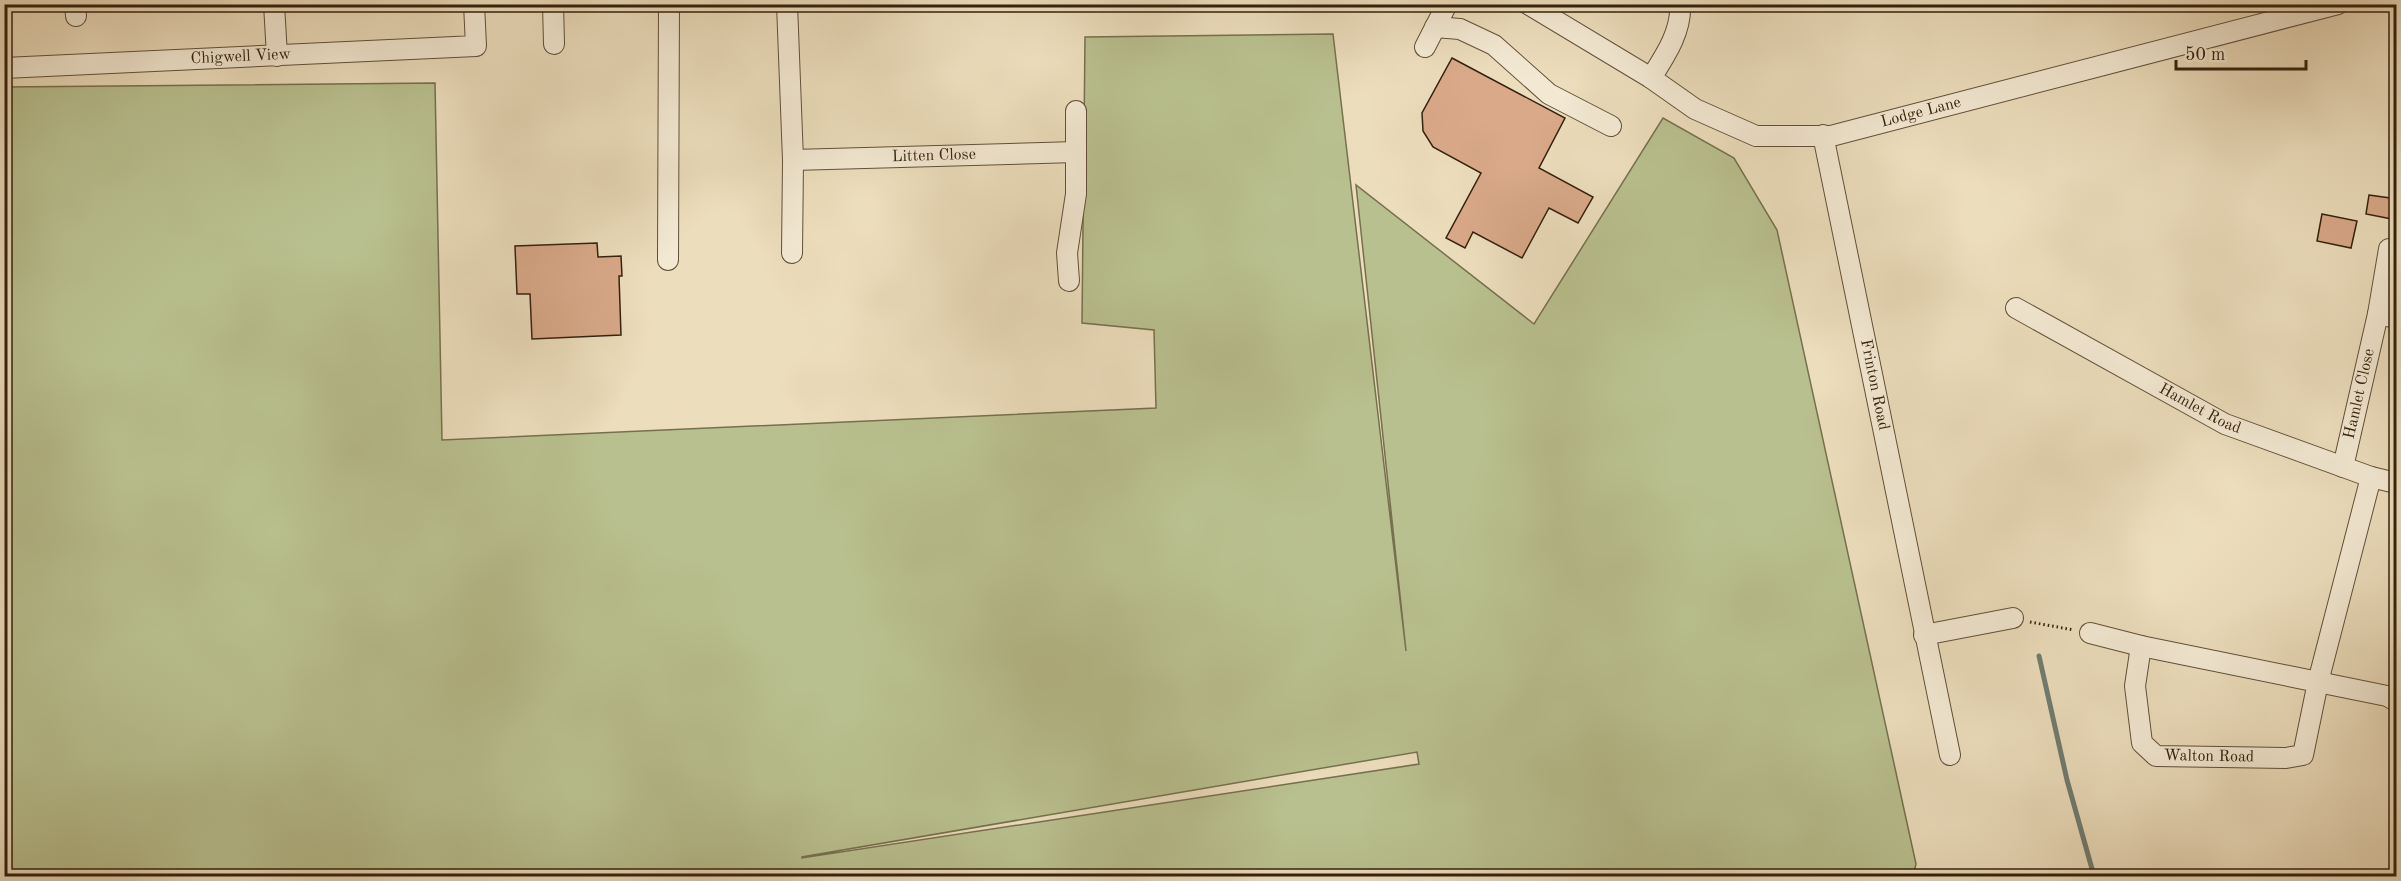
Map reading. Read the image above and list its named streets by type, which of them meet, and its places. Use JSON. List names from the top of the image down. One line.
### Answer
{"streets":{"street":["Chigwell View","Lodge Lane","Litten Close","Frinton Road","Hamlet Close","Hamlet Road","Walton Road"]},"crossings":[["Lodge Lane","Frinton Road"],["Hamlet Close","Hamlet Road"],["Hamlet Road","Walton Road"]],"scale_bar":"50 m"}
